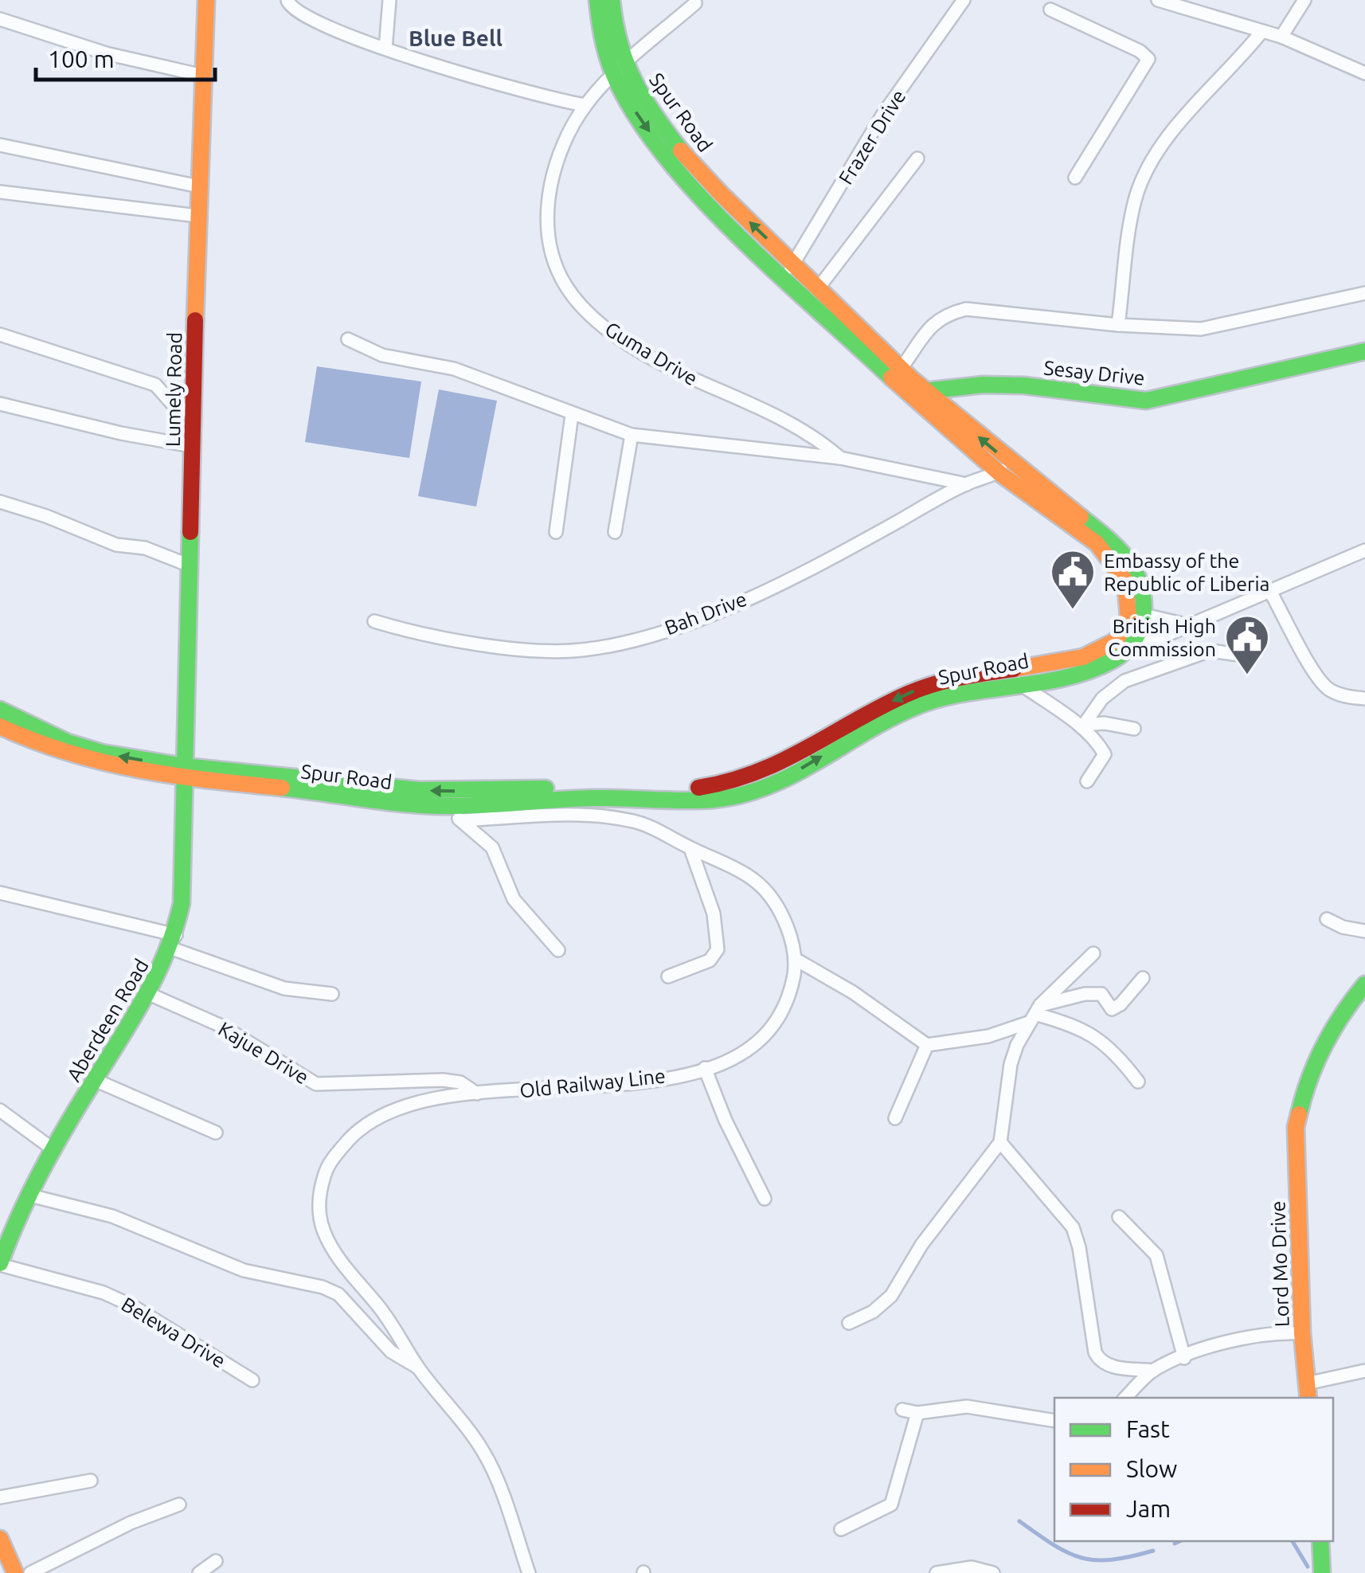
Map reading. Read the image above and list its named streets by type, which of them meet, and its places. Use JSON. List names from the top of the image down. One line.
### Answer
{"streets":{"main road":["Spur Road","Sesay Drive","Lumely Road","Aberdeen Road","Lord Mo Drive"],"street":["Frazer Drive","Guma Drive","Bah Drive","Kajue Drive","Old Railway Line","Belewa Drive"]},"crossings":[["Spur Road","Frazer Drive"],["Spur Road","Guma Drive"],["Spur Road","Sesay Drive"],["Spur Road","Lumely Road"],["Spur Road","Bah Drive"],["Spur Road","Aberdeen Road"],["Lumely Road","Aberdeen Road"],["Aberdeen Road","Kajue Drive"],["Aberdeen Road","Old Railway Line"],["Aberdeen Road","Belewa Drive"],["Kajue Drive","Old Railway Line"]],"districts":["Blue Bell"],"places":{"public building":["Embassy of the Republic of Liberia","British High Commission"]},"legend":["Fast","Slow","Jam"],"scale_bar":"100 m"}
